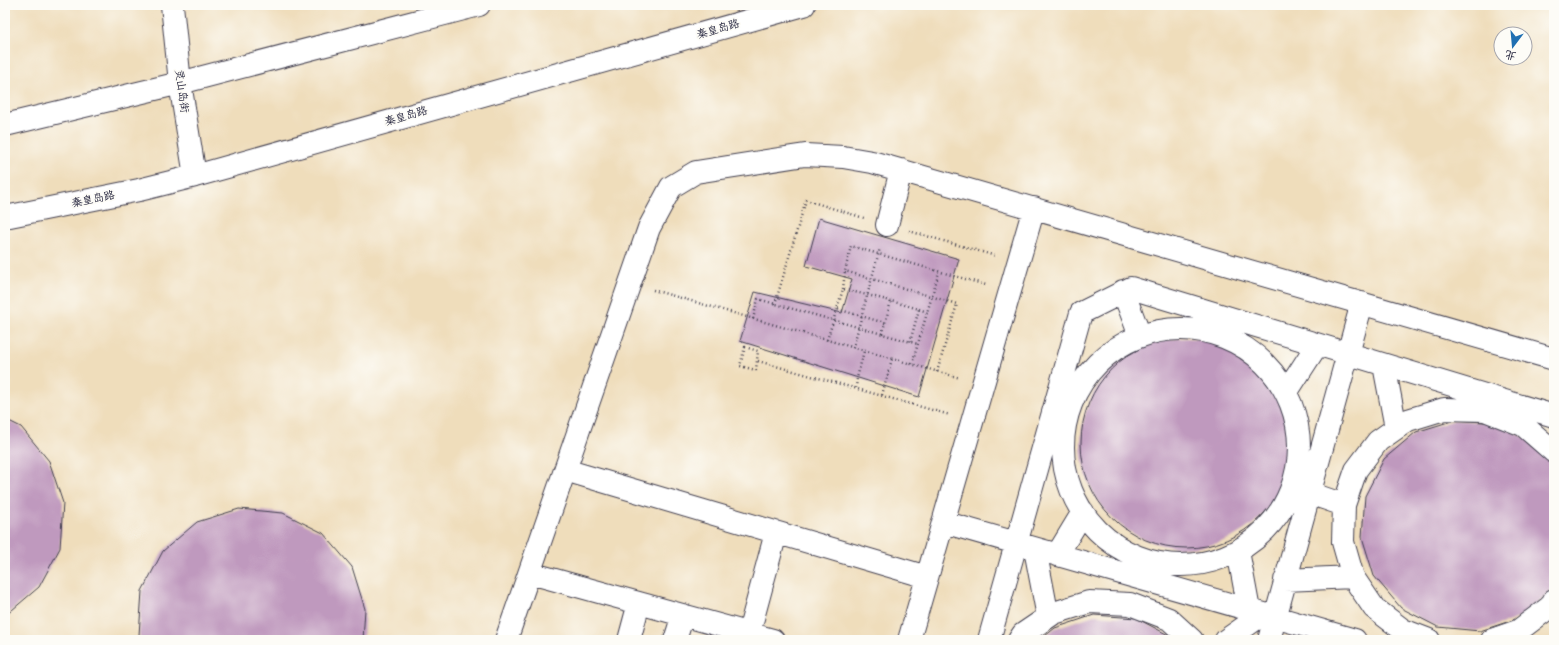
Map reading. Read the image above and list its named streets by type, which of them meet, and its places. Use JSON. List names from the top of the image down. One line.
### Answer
{"streets":{"street":["秦皇岛路","灵山岛街"]},"crossings":[["秦皇岛路","灵山岛街"]],"north":"bottom"}
